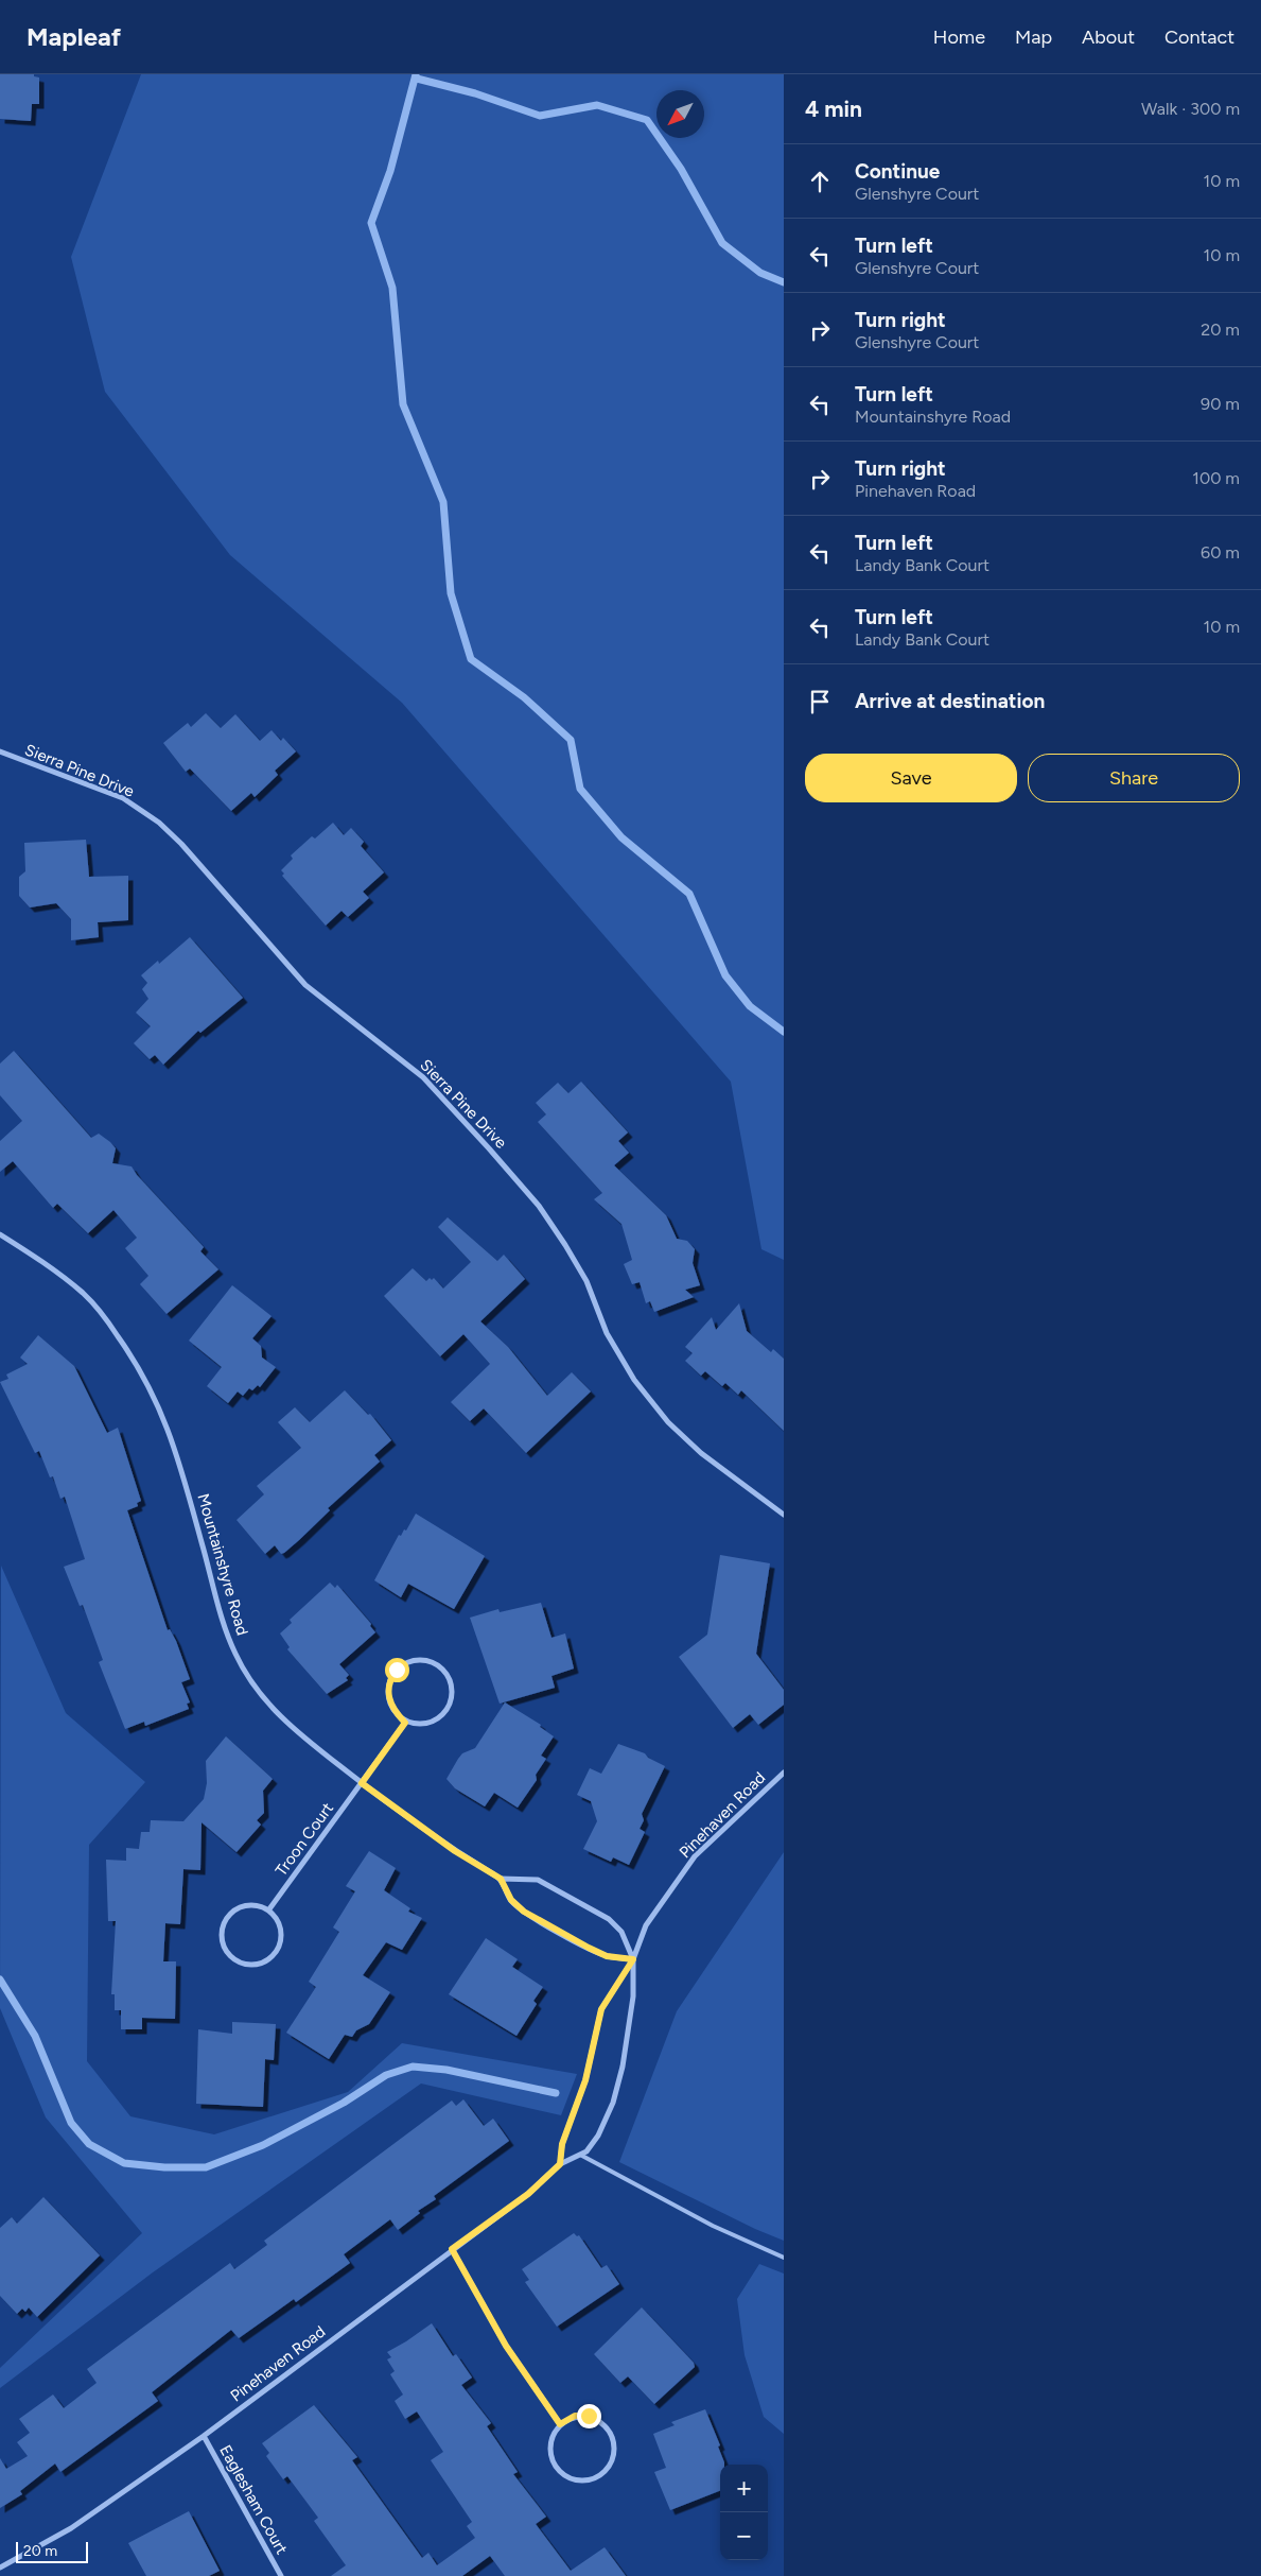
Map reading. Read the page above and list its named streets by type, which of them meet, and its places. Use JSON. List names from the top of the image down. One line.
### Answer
{"streets":{"street":["Sierra Pine Drive","Mountainshyre Road","Pinehaven Road","Troon Court","Eaglesham Court"]},"crossings":[["Mountainshyre Road","Pinehaven Road"],["Mountainshyre Road","Troon Court"],["Pinehaven Road","Eaglesham Court"]],"scale_bar":"20 m","north":"bottom left","page":{"header":"Mapleaf","nav":["Home","Map","About","Contact"],"heading":["4 min","Walk · 300 m"],"list":[["Continue","Glenshyre Court","10 m"],["Turn left","Glenshyre Court","10 m"],["Turn right","Glenshyre Court","20 m"],["Turn left","Mountainshyre Road","90 m"],["Turn right","Pinehaven Road","100 m"],["Turn left","Landy Bank Court","60 m"],["Turn left","Landy Bank Court","10 m"],"Arrive at destination"],"buttons":["Save","Share"],"map_buttons":["+","−"],"scale":"20 m"}}
